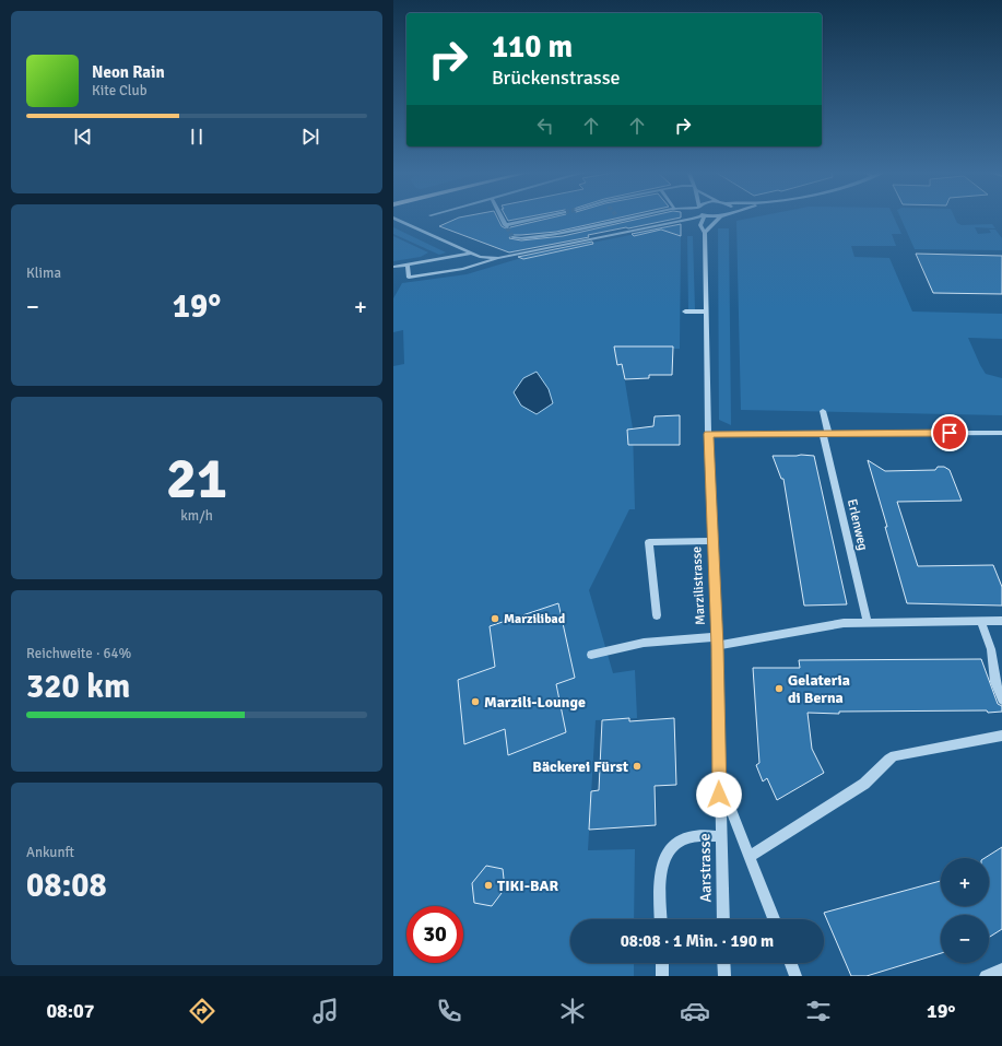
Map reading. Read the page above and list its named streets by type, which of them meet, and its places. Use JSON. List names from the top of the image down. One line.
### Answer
{"streets":{"street":["Erlenweg","Marzilistrasse","Aarstrasse"]},"crossings":[["Marzilistrasse","Aarstrasse"]],"places":["Marzilibad","Gelateria di Berna","Marzili-Lounge","Bäckerei Fürst","TIKI-BAR"],"page":{"turn":["110 m","Brückenstrasse"],"song":["Neon Rain","Kite Club"],"tile":["Klima",["21","km/h"],["Reichweite · 64%","320 km"],["Ankunft","08:08"]],"heat":["−","19°","+"],"map_buttons":["+","−"],"limit":"30","trip":"08:08 · 1 Min. · 190 m","tabs":["08:07","19°"]}}
